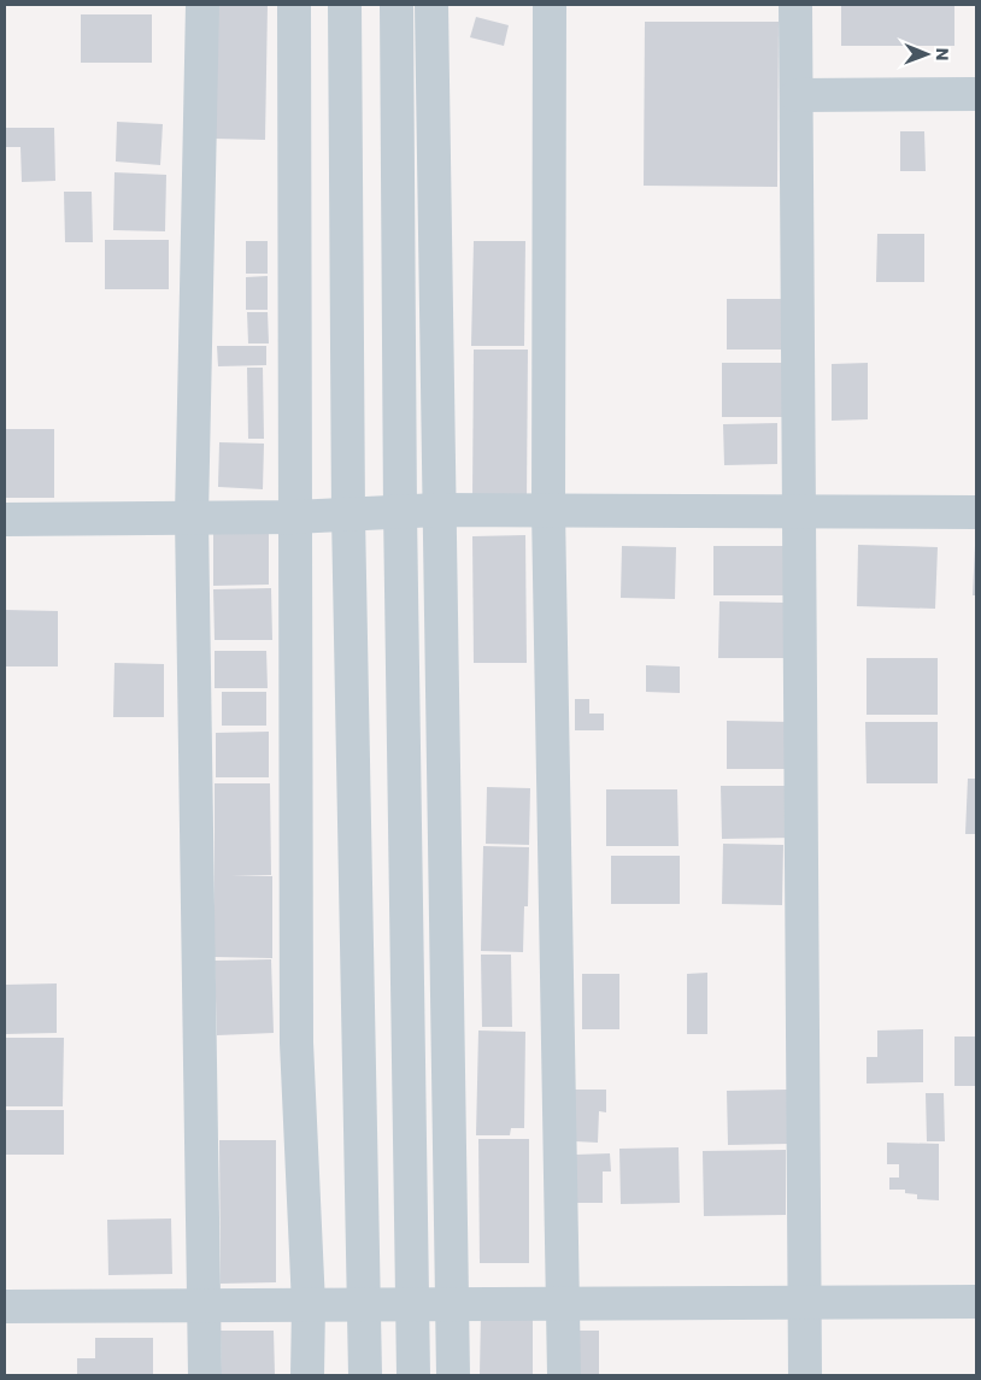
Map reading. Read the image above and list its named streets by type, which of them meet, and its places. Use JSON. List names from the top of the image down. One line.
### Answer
{"north":"right"}
